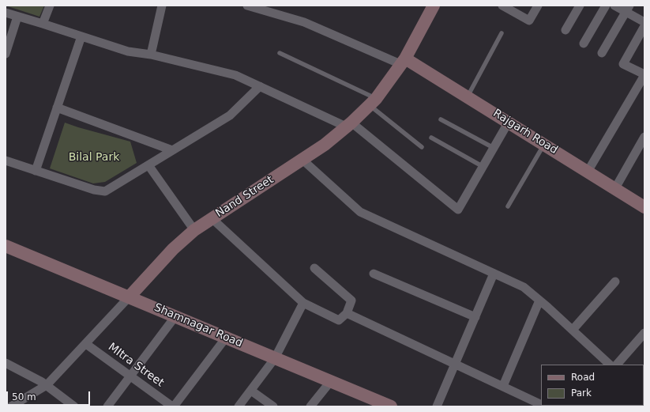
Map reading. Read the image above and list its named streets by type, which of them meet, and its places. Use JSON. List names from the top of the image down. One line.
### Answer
{"streets":{"street":["Rajgarh Road","Nand Street","Shamnagar Road","MItra Street"]},"crossings":[["Rajgarh Road","Nand Street"],["Nand Street","Shamnagar Road"],["Nand Street","MItra Street"]],"parks":["Bilal Park"],"legend":["Road","Park"],"scale_bar":"50 m"}
